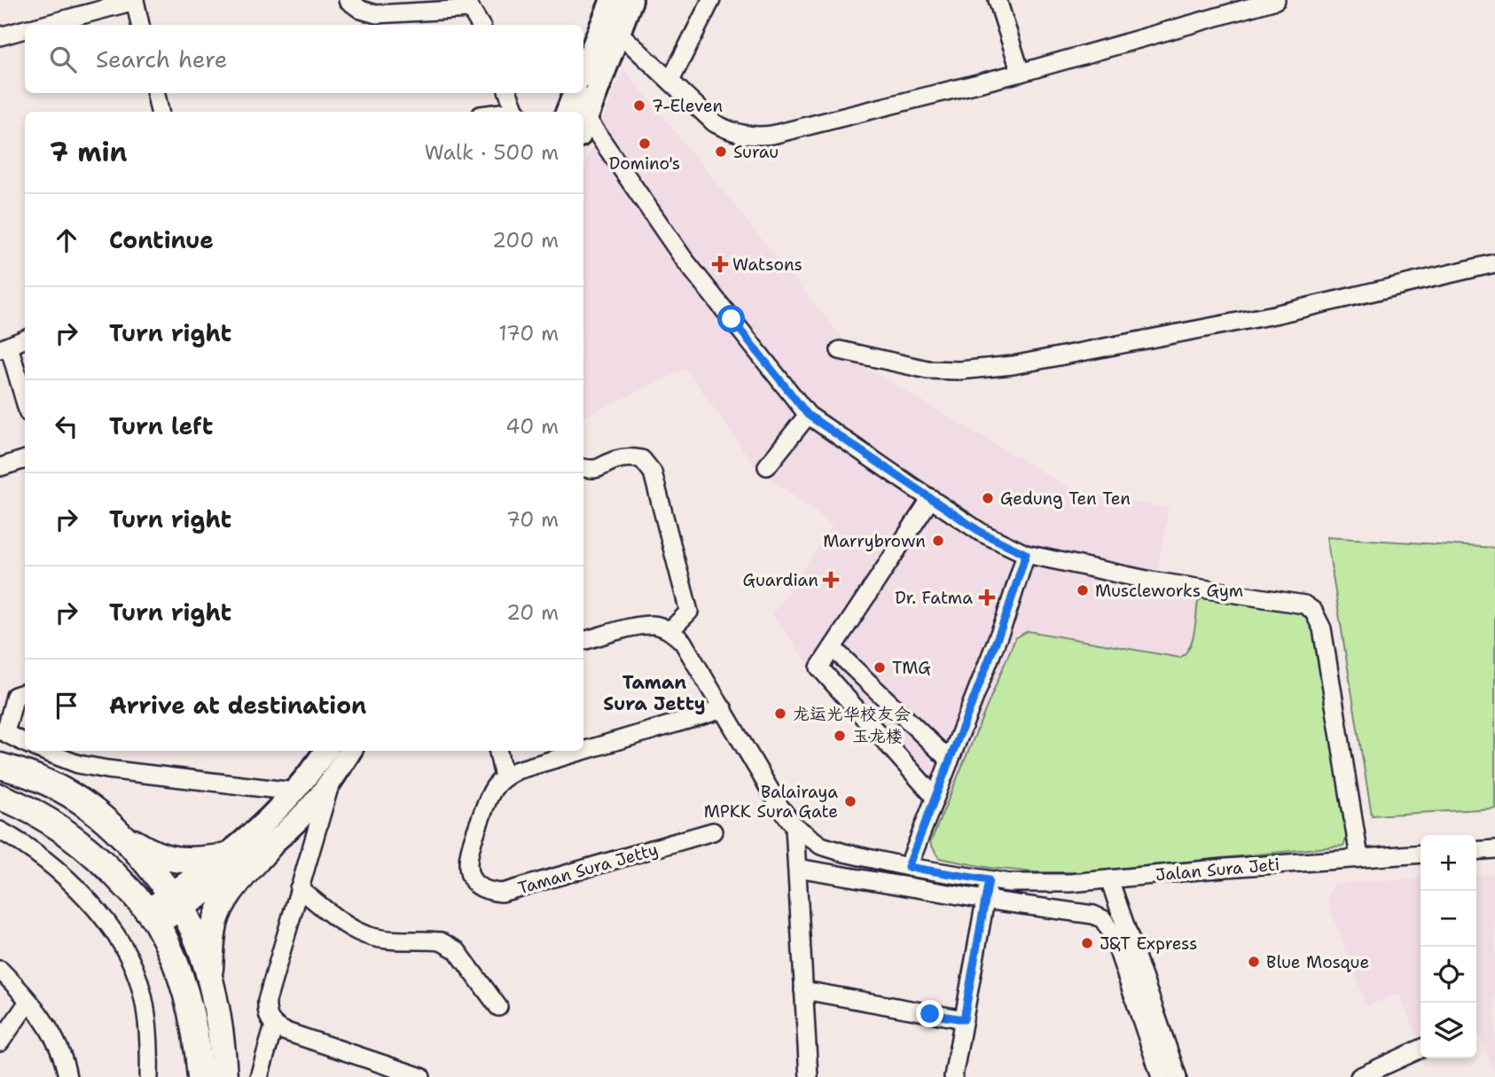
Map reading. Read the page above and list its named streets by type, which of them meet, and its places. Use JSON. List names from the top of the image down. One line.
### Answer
{"streets":{"street":["Taman Sura Jetty","Jalan Sura Jeti"]},"districts":["Taman Sura Jetty"],"places":{"other":["7-Eleven","Domino's","Surau","Gedung Ten Ten","Marrybrown","Muscleworks Gym","TMG","龙运光华校友会","玉龙楼","Balairaya MPKK Sura Gate","J&T Express","Blue Mosque"],"health":["Watsons","Guardian","Dr. Fatma"]},"page":{"search":"Search here","heading":["7 min","Walk · 500 m"],"list":[["Continue","200 m"],["Turn right","170 m"],["Turn left","40 m"],["Turn right","70 m"],["Turn right","20 m"],"Arrive at destination"],"map_buttons":["+","−"]}}
